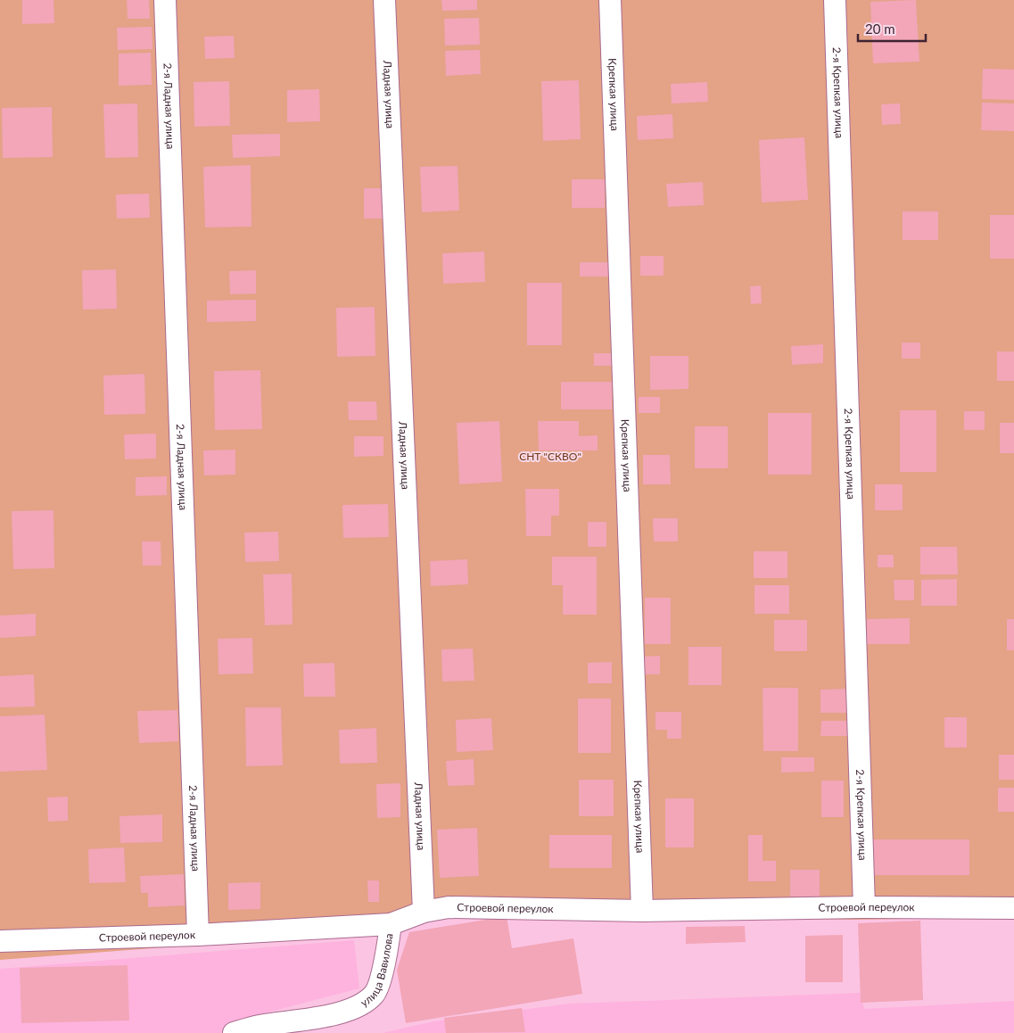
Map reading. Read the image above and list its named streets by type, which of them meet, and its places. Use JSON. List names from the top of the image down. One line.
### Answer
{"streets":{"lane":["2-я Крепкая улица","Крепкая улица","Ладная улица","2-я Ладная улица","Строевой переулок","улица Вавилова"]},"crossings":[["2-я Крепкая улица","Строевой переулок"],["Крепкая улица","Строевой переулок"],["Ладная улица","Строевой переулок"],["2-я Ладная улица","Строевой переулок"],["Строевой переулок","улица Вавилова"]],"parks":["СНТ \"СКВО\""],"scale_bar":"20 m"}
